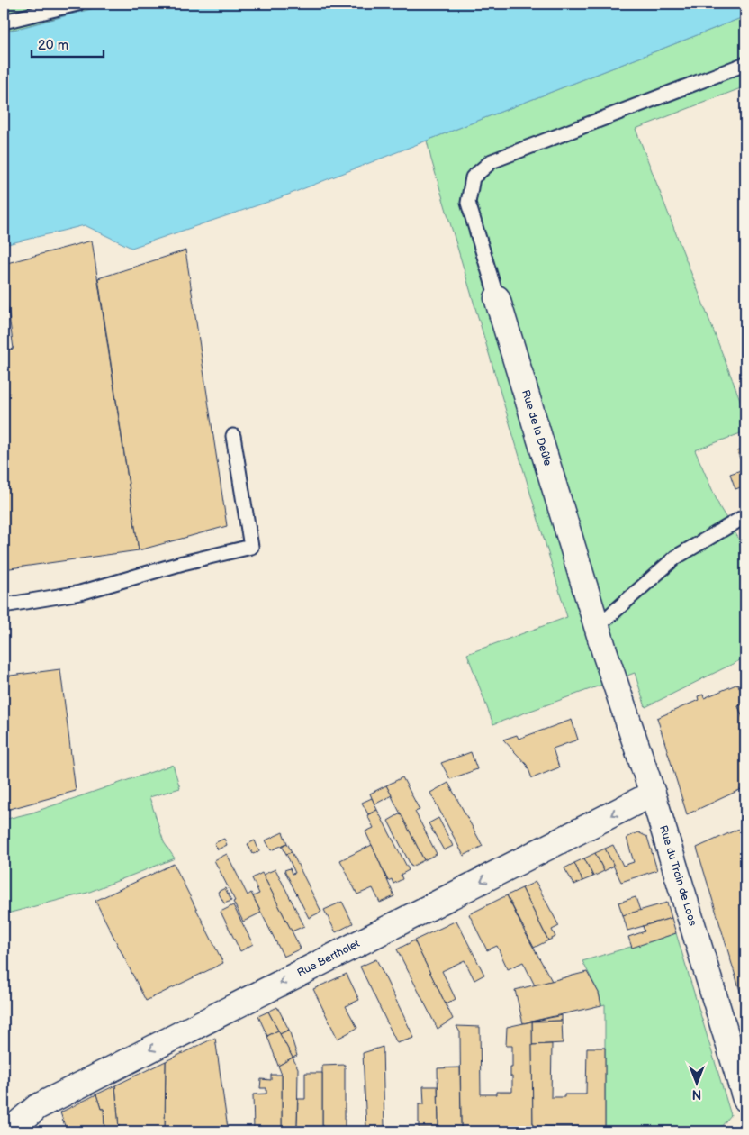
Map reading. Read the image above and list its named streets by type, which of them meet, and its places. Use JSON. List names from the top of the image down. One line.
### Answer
{"streets":{"street":["Rue de la Deûle","Rue du Train de Loos","Rue Bertholet"]},"crossings":[["Rue de la Deûle","Rue du Train de Loos"],["Rue du Train de Loos","Rue Bertholet"]],"one_way":["Rue Bertholet"],"scale_bar":"20 m","north":"bottom"}
